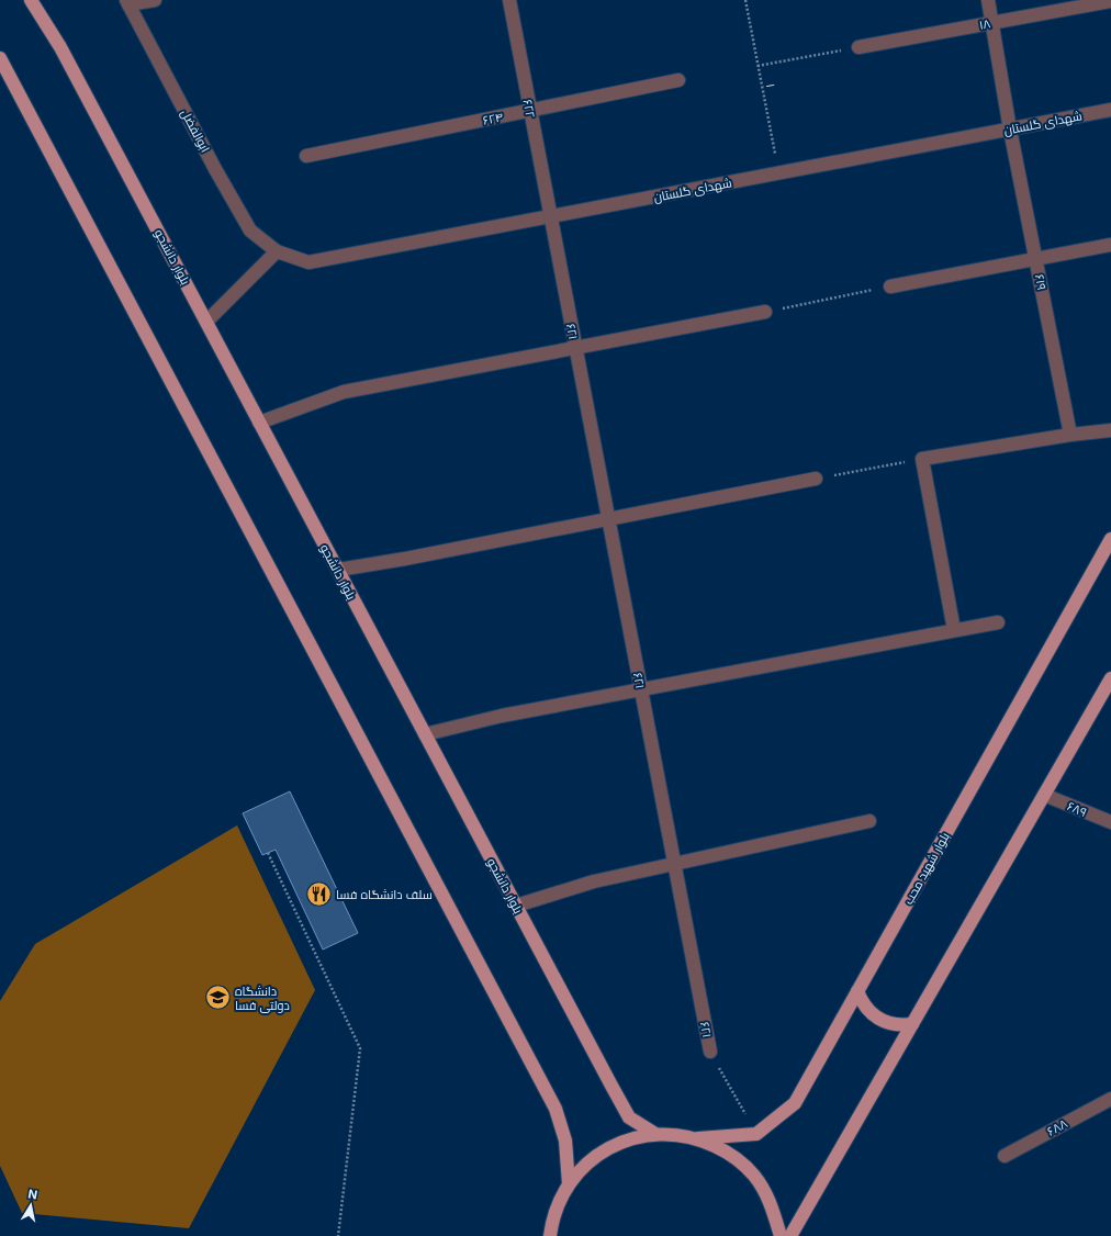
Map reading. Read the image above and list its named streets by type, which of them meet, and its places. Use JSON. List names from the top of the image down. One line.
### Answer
{"streets":{"main road":["بلوار دانشجو","بلوار شهید محب"],"street":["۱۸","۶۲۲","۶۲۴","شهدای گلستان","ابوالفضل","۶۱۹","۶۲۱","۶۸۹","۶۸۸"],"path":["۱"]},"crossings":[["۱۸","۶۱۹"],["۱","شهدای گلستان"],["۶۲۲","۶۲۴"],["۶۲۲","شهدای گلستان"],["۶۲۲","۶۲۱"],["شهدای گلستان","ابوالفضل"],["شهدای گلستان","۶۱۹"],["شهدای گلستان","۶۲۱"],["۶۲۱","بلوار شهید محب"]],"places":{"restaurant":["سلف دانشگاه فسا"],"school or university":["دانشگاه دولتی فسا"]},"north":"top"}
